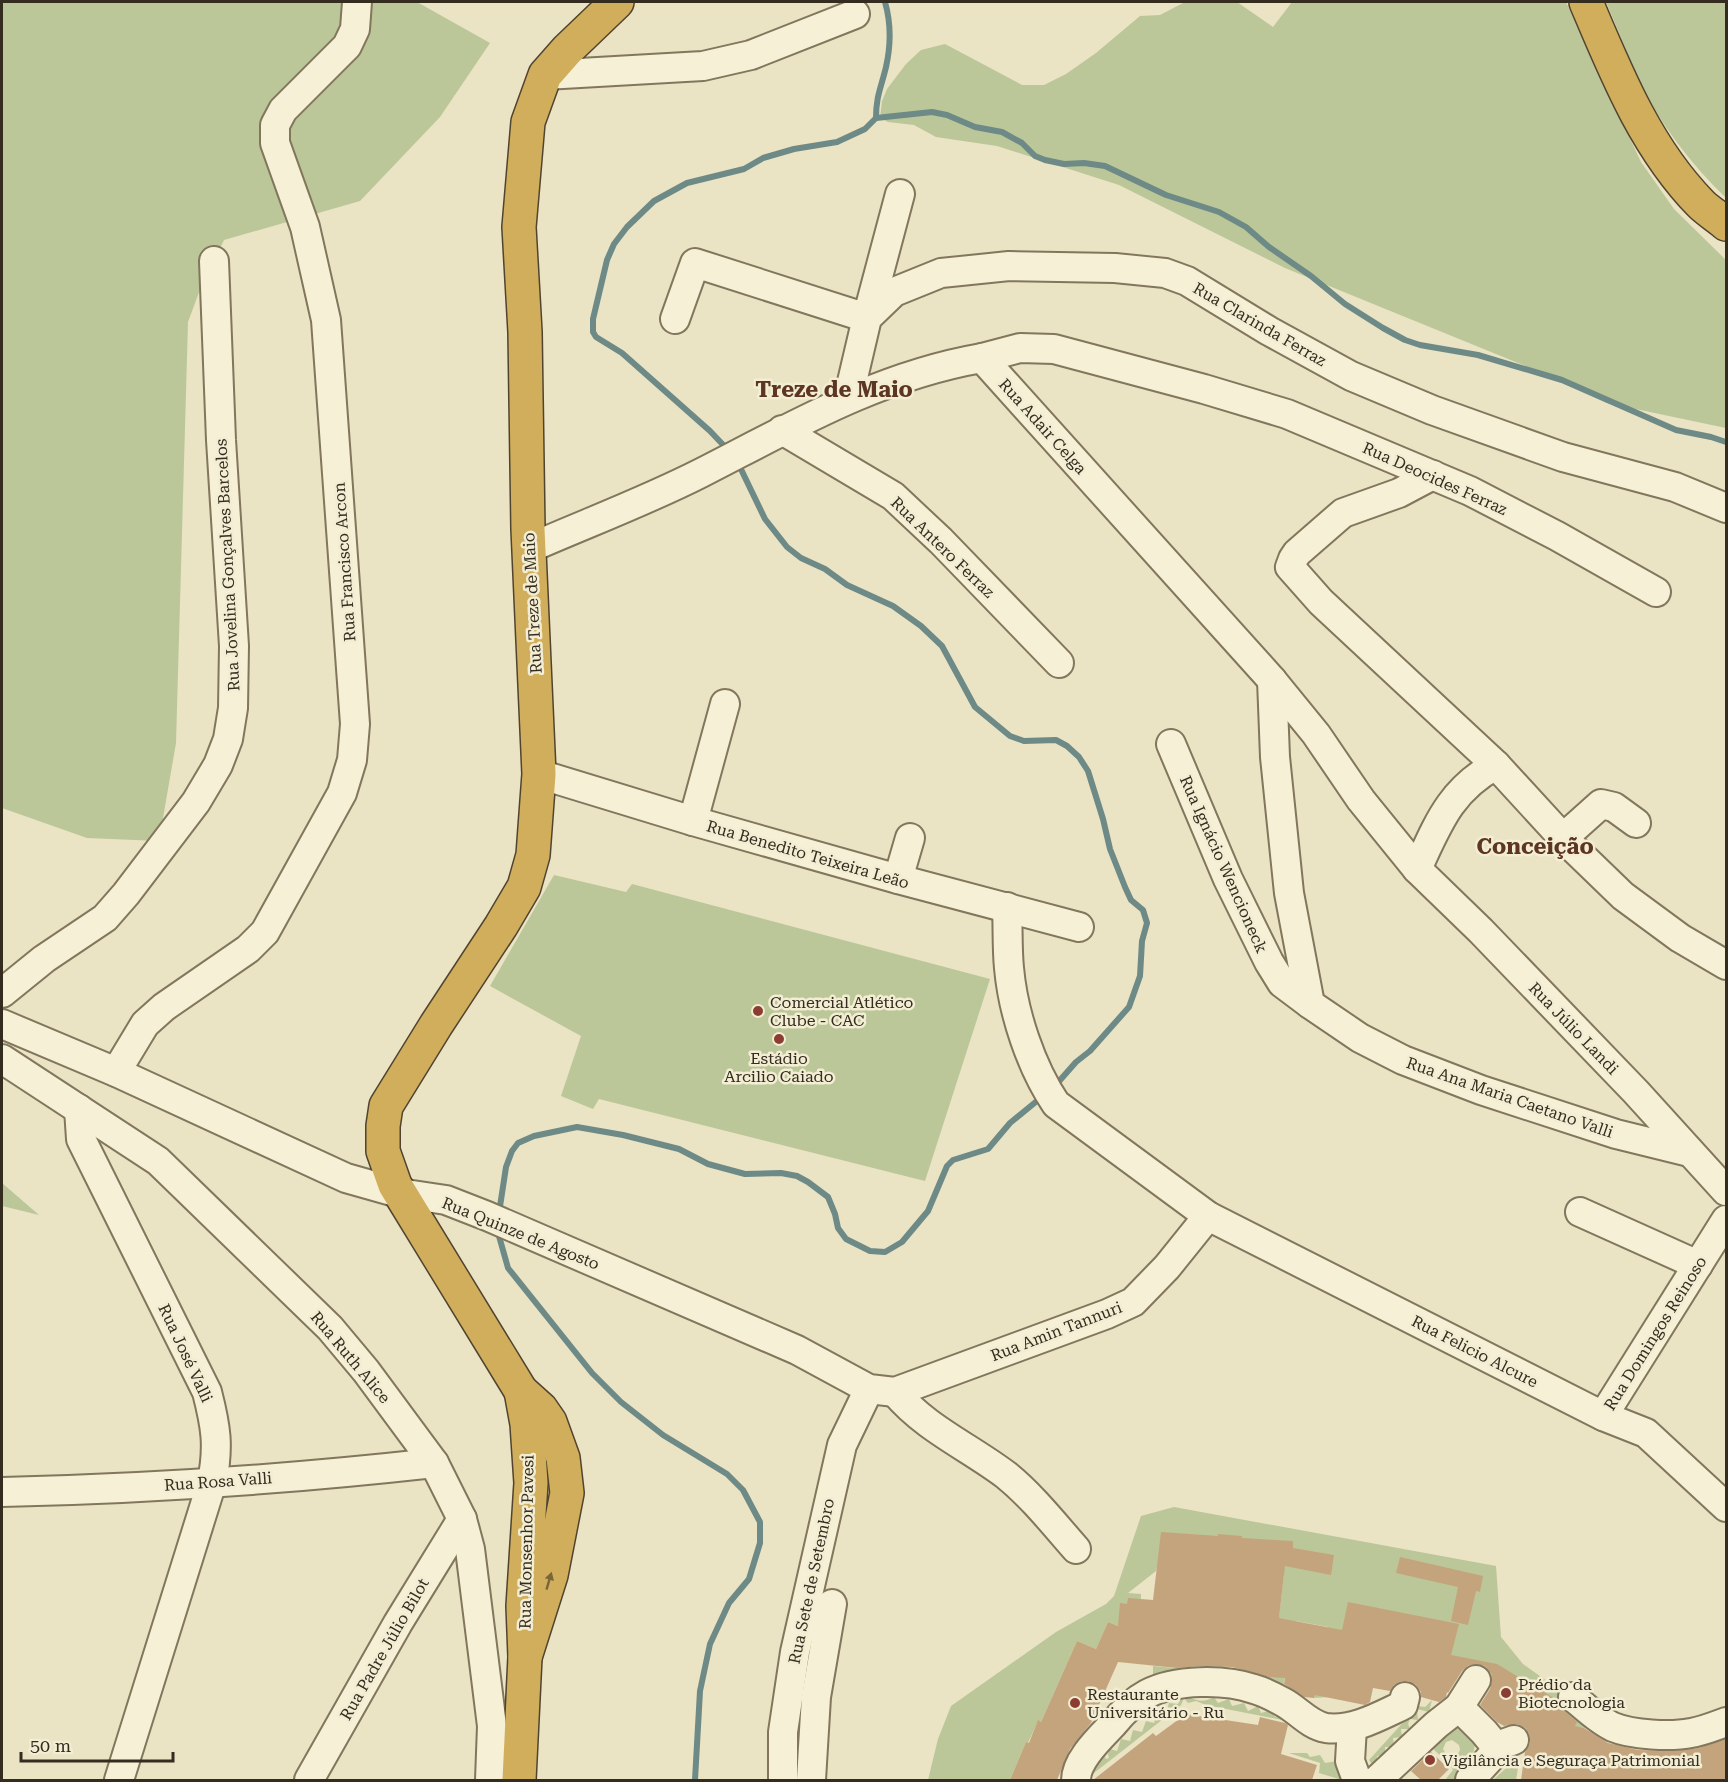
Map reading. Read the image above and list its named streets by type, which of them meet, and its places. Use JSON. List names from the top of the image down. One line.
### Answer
{"streets":{"highway":["Rua Treze de Maio","Rua Monsenhor Pavesi"],"street":["Rua Clarinda Ferraz","Rua Adair Celga","Rua Deocides Ferraz","Rua Antero Ferraz","Rua Francisco Arcon","Rua Jovelina Gonçalves Barcelos","Rua Benedito Teixeira Leão","Rua Ignácio Wencioneck","Rua Júlio Landi","Rua Ana Maria Caetano Valli","Rua Quinze de Agosto","Rua Amin Tannuri","Rua Domingos Reinoso","Rua Felicio Alcure","Rua José Valli","Rua Ruth Alice","Rua Rosa Valli","Rua Sete de Setembro","Rua Padre Júlio Bilot"]},"crossings":[["Rua Adair Celga","Rua Deocides Ferraz"],["Rua Adair Celga","Rua Júlio Landi"],["Rua Francisco Arcon","Rua Quinze de Agosto"],["Rua Treze de Maio","Rua Benedito Teixeira Leão"],["Rua Treze de Maio","Rua Quinze de Agosto"],["Rua Treze de Maio","Rua Monsenhor Pavesi"],["Rua Benedito Teixeira Leão","Rua Felicio Alcure"],["Rua Ignácio Wencioneck","Rua Ana Maria Caetano Valli"],["Rua Júlio Landi","Rua Ana Maria Caetano Valli"],["Rua Quinze de Agosto","Rua Amin Tannuri"],["Rua Quinze de Agosto","Rua Monsenhor Pavesi"],["Rua Quinze de Agosto","Rua Sete de Setembro"],["Rua Amin Tannuri","Rua Felicio Alcure"],["Rua Amin Tannuri","Rua Sete de Setembro"],["Rua Domingos Reinoso","Rua Felicio Alcure"],["Rua José Valli","Rua Ruth Alice"],["Rua José Valli","Rua Rosa Valli"],["Rua Ruth Alice","Rua Rosa Valli"],["Rua Ruth Alice","Rua Padre Júlio Bilot"]],"districts":["Treze de Maio","Conceição"],"places":["Comercial Atlético Clube - CAC","Estádio Arcilio Caiado","Prédio da Biotecnologia","Restaurante Universitário - Ru","Vigilância e Seguraça Patrimonial"],"scale_bar":"50 m"}
